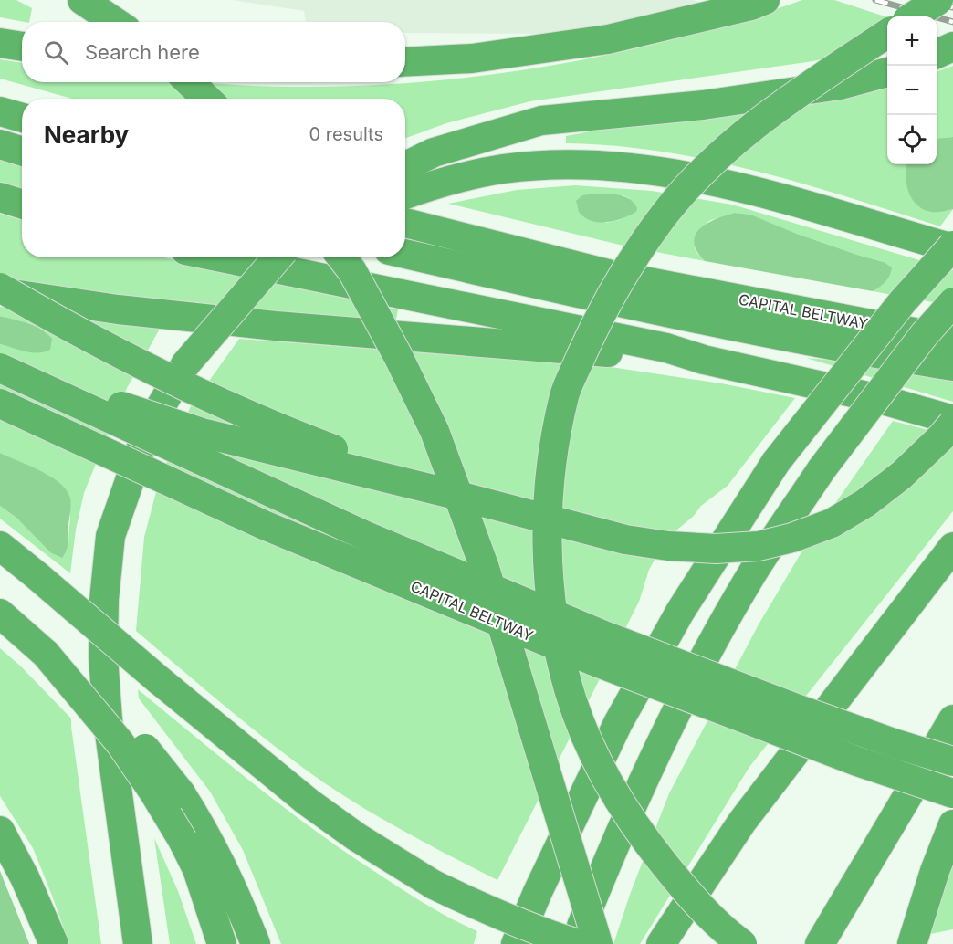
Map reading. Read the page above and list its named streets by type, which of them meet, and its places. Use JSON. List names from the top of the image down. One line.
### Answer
{"streets":{"highway":["CAPITAL BELTWAY"]},"page":{"map_buttons":["+","−"],"search":"Search here","heading":["Nearby","0 results"]}}
